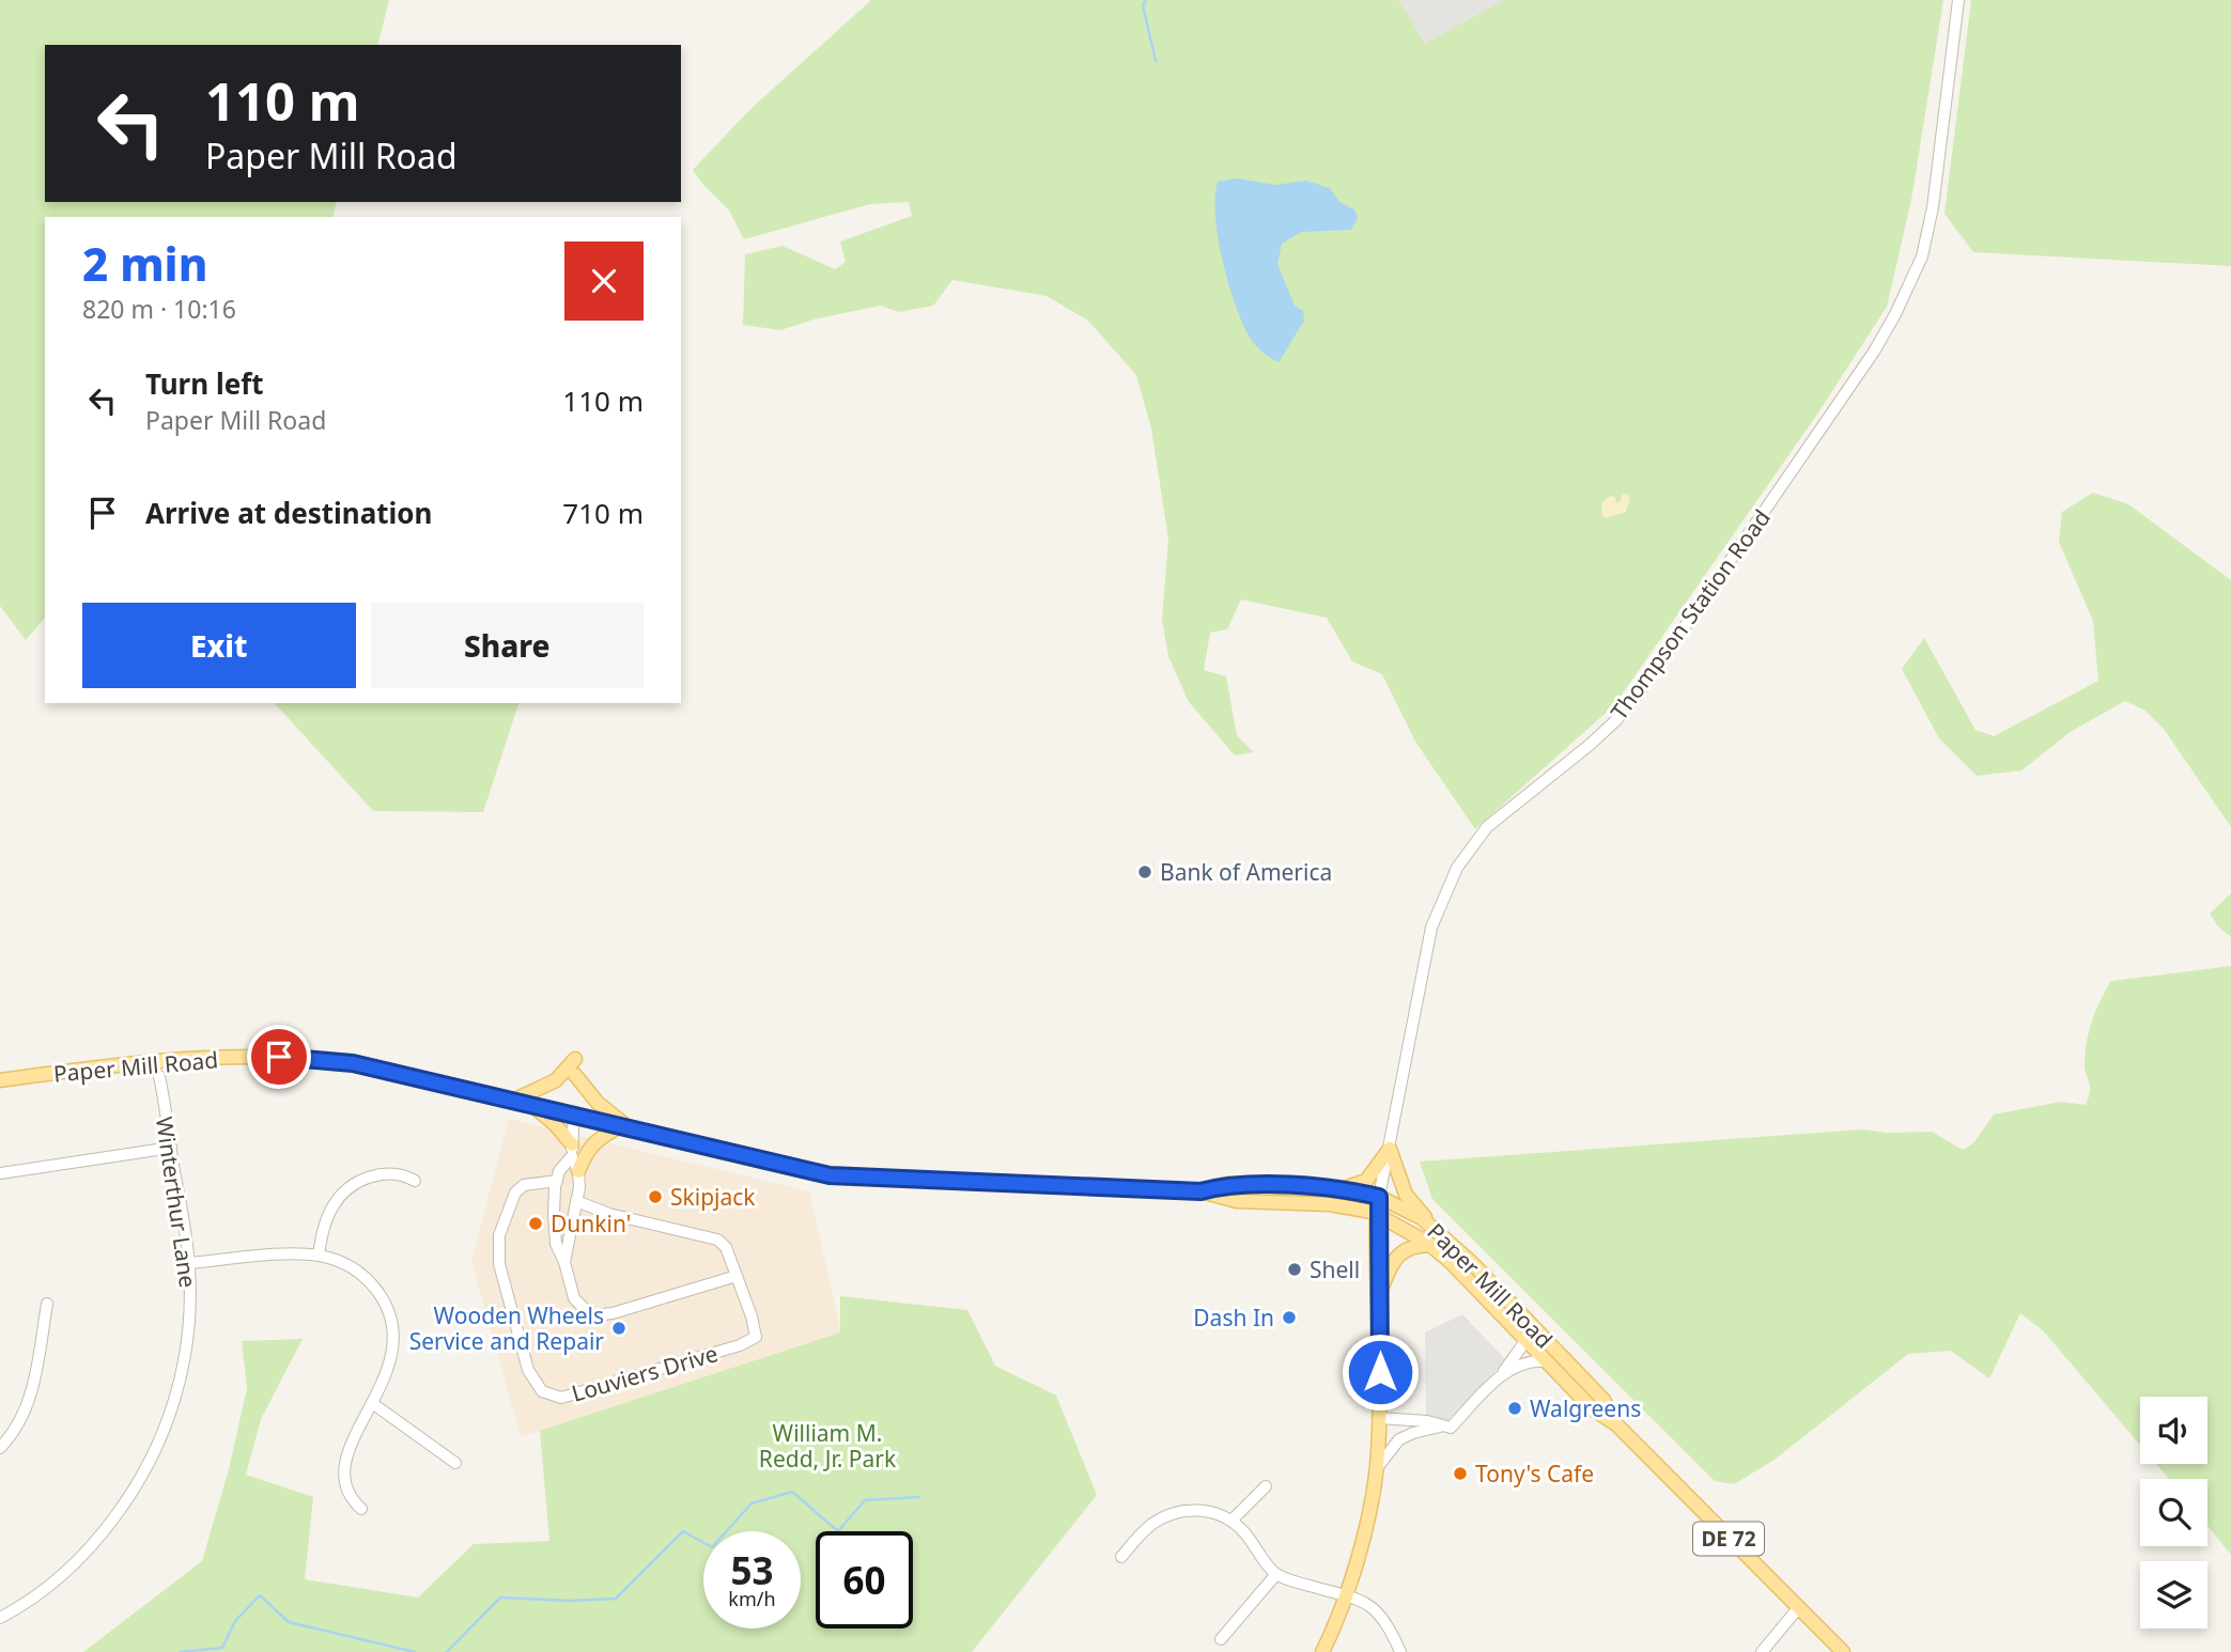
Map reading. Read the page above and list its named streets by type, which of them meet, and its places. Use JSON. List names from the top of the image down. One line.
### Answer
{"streets":{"main road":["Paper Mill Road","DE 72"],"street":["Thompson Station Road","Winterthur Lane","Louviers Drive"]},"crossings":[["Thompson Station Road","Paper Mill Road"]],"parks":["William M. Redd, Jr. Park"],"places":["Bank of America","Skipjack","Dunkin'","Shell","Dash In","Wooden Wheels Service and Repair","Walgreens","Tony's Cafe"],"page":{"turn":["110 m","Paper Mill Road"],"heading":["2 min","820 m · 10:16"],"list":[{"name":"Turn left","note":"Paper Mill Road","value":"110 m"},{"name":"Arrive at destination","value":"710 m"}],"buttons":["Exit","Share"],"speed":"53 km/h","limit":"60"}}
